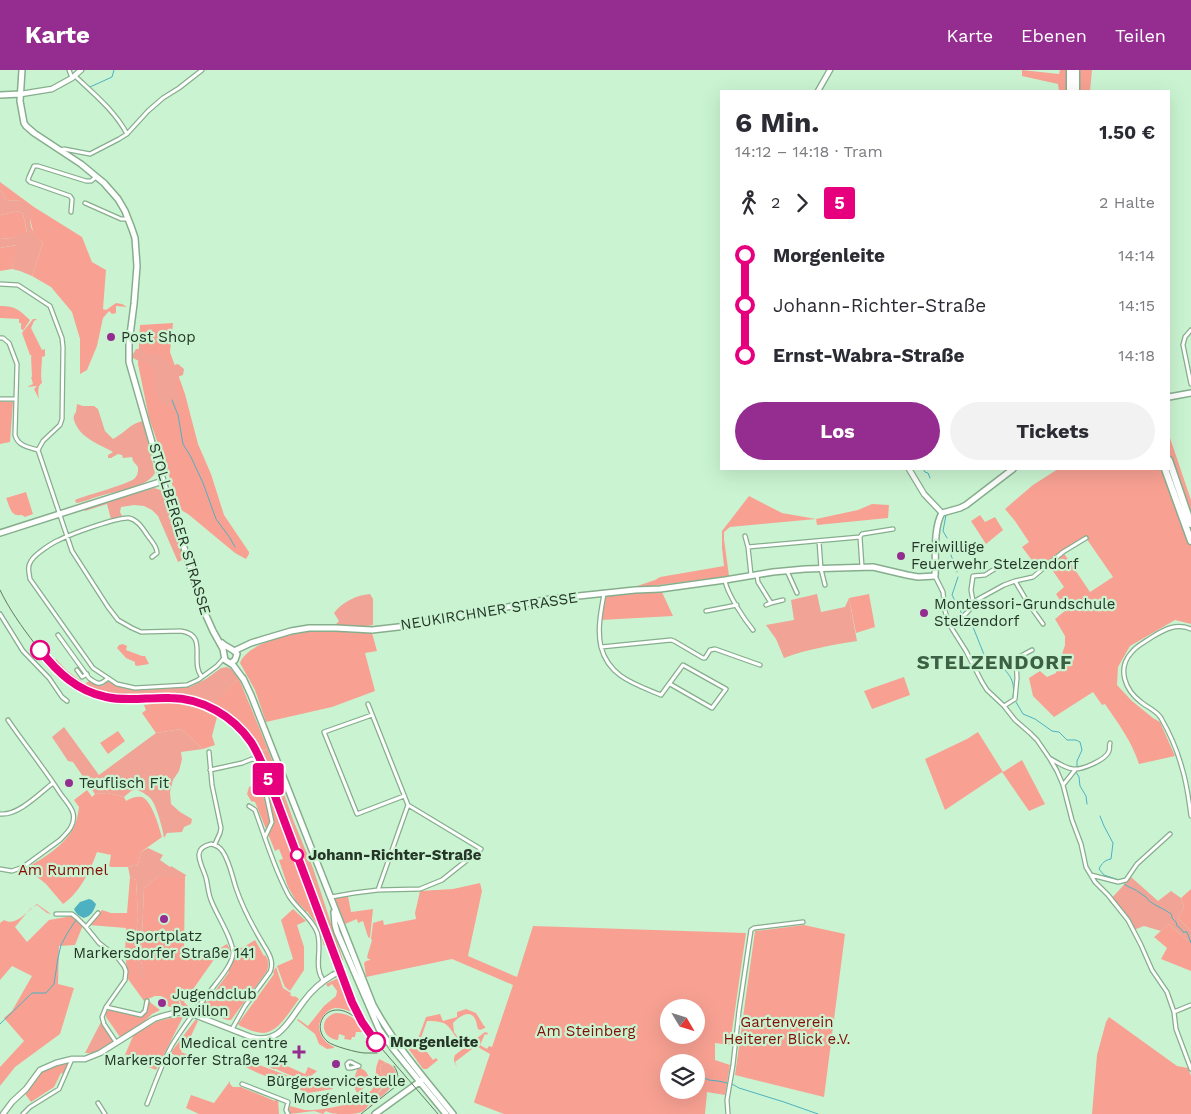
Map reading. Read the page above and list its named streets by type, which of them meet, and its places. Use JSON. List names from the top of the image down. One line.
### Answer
{"streets":{"main road":["STOLLBERGER STRASSE","NEUKIRCHNER STRASSE"]},"crossings":[["STOLLBERGER STRASSE","NEUKIRCHNER STRASSE"]],"districts":["STELZENDORF"],"parks":["Am Rummel","Gartenverein Heiterer Blick e.V.","Am Steinberg"],"places":{"other":["Post Shop","Freiwillige Feuerwehr Stelzendorf","Montessori-Grundschule Stelzendorf","Teuflisch Fit","Johann-Richter-Straße","Sportplatz Markersdorfer Straße 141","Jugendclub Pavillon","Morgenleite","Bürgerservicestelle Morgenleite"],"health":["Medical centre Markersdorfer Straße 124"]},"lines":["tram line 5"],"north":"bottom right","page":{"header":"Karte","nav":["Karte","Ebenen","Teilen"],"on_map":"5","heading":["6 Min.","14:12 – 14:18 · Tram","1.50 €"],"legs":["2","5","2 Halte"],"list":[{"name":"Morgenleite","value":"14:14"},{"name":"Johann-Richter-Straße","value":"14:15"},{"name":"Ernst-Wabra-Straße","value":"14:18"}],"buttons":["Los","Tickets"]}}
